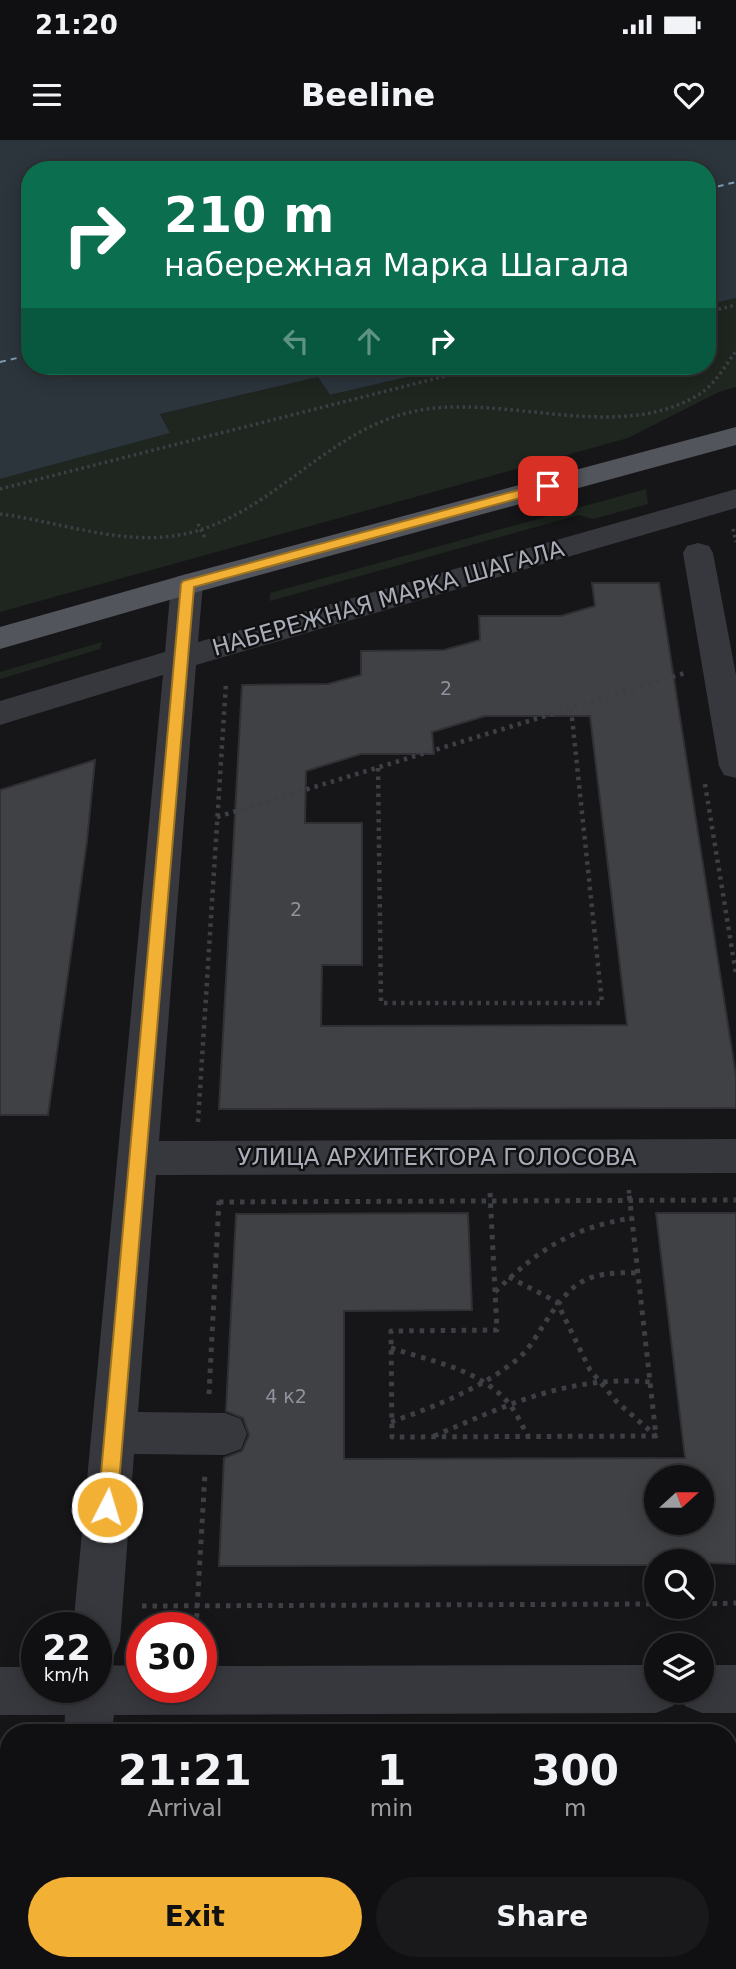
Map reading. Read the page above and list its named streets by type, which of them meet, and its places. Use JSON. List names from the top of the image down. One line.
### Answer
{"streets":{"street":["НАБЕРЕЖНАЯ МАРКА ШАГАЛА","УЛИЦА АРХИТЕКТОРА ГОЛОСОВА"]},"house_numbers":["2","2","4 к2"],"north":"right","page":{"status":"21:20","header":"Beeline","turn":["210 m","набережная Марка Шагала"],"speed":"22 km/h","limit":"30","eta":["21:21","Arrival","1","min","300","m"],"buttons":["Exit","Share"]}}
